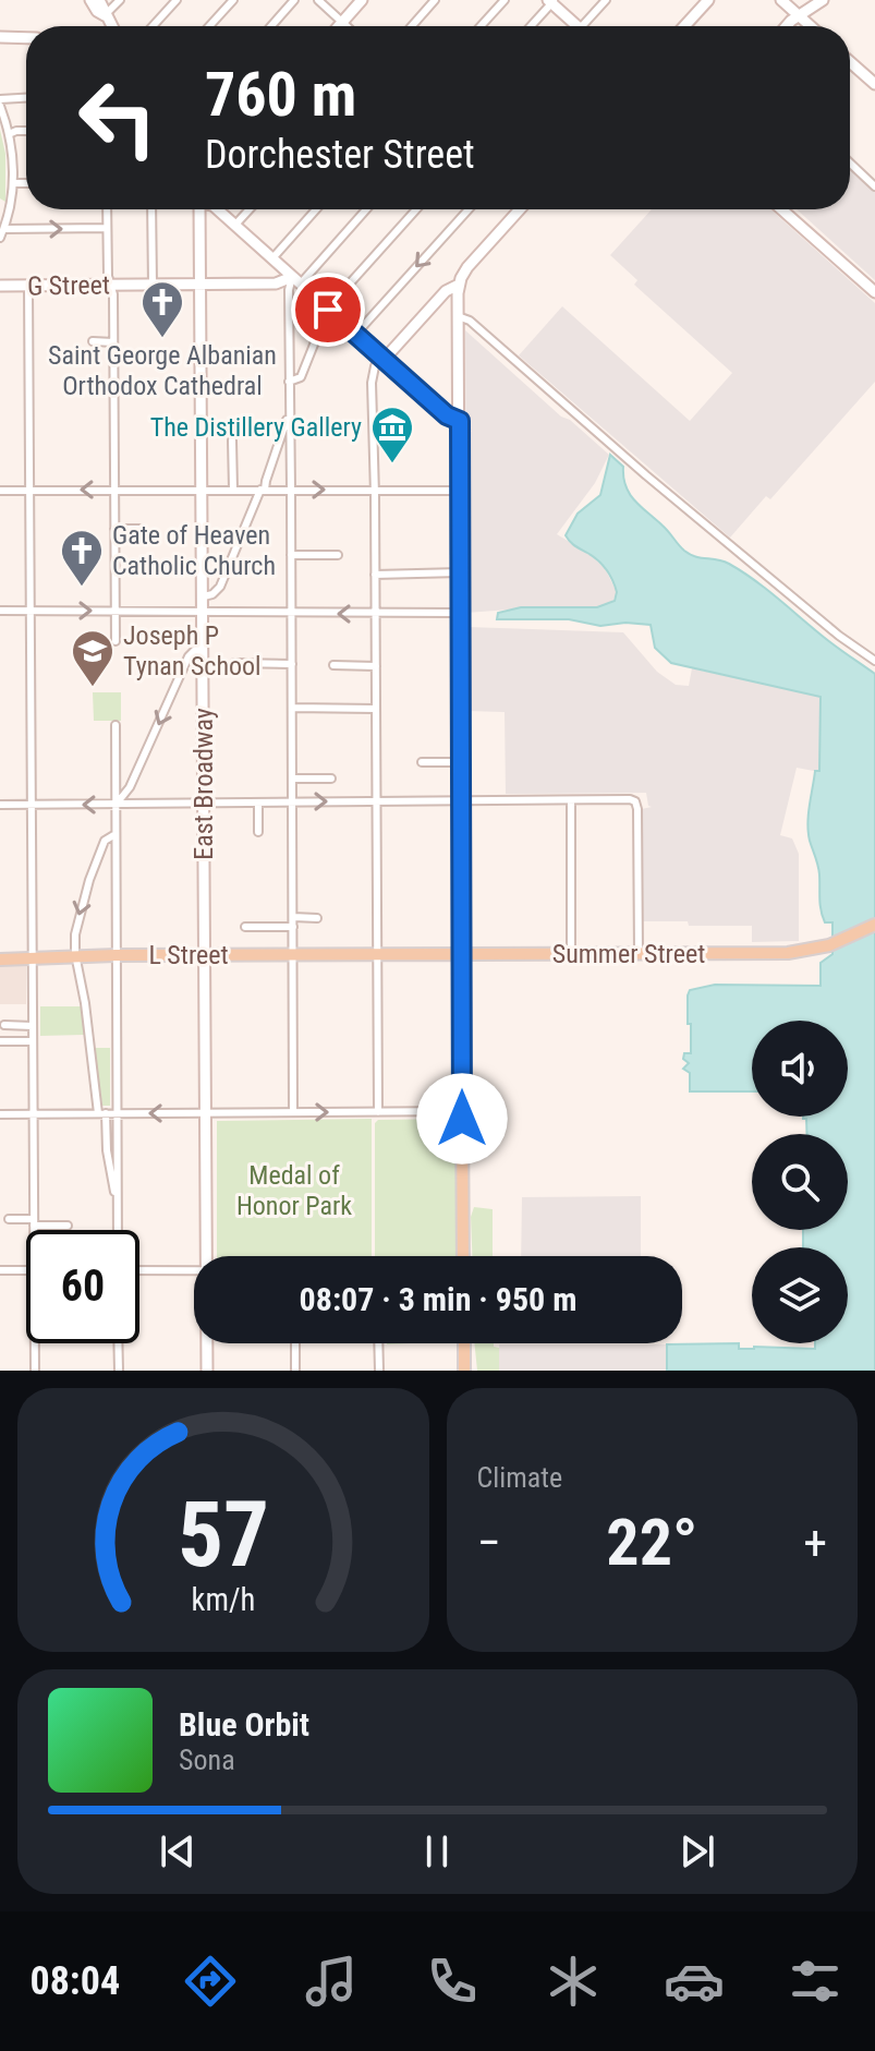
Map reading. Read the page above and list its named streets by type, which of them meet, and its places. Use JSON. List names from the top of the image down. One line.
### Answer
{"streets":{"main road":["G Street","East Broadway","Summer Street","L Street"]},"crossings":[["G Street","East Broadway"],["East Broadway","L Street"],["Summer Street","L Street"]],"parks":["Medal of Honor Park"],"places":{"church":["Saint George Albanian Orthodox Cathedral","Gate of Heaven Catholic Church"],"museum":["The Distillery Gallery"],"school or university":["Joseph P Tynan School"]},"page":{"turn":["760 m","Dorchester Street"],"limit":"60","trip":"08:07 · 3 min · 950 m","tile":"Climate","heat":["−","22°","+"],"song":["Blue Orbit","Sona"],"tabs":"08:04","gauge":["57","km/h"]}}
